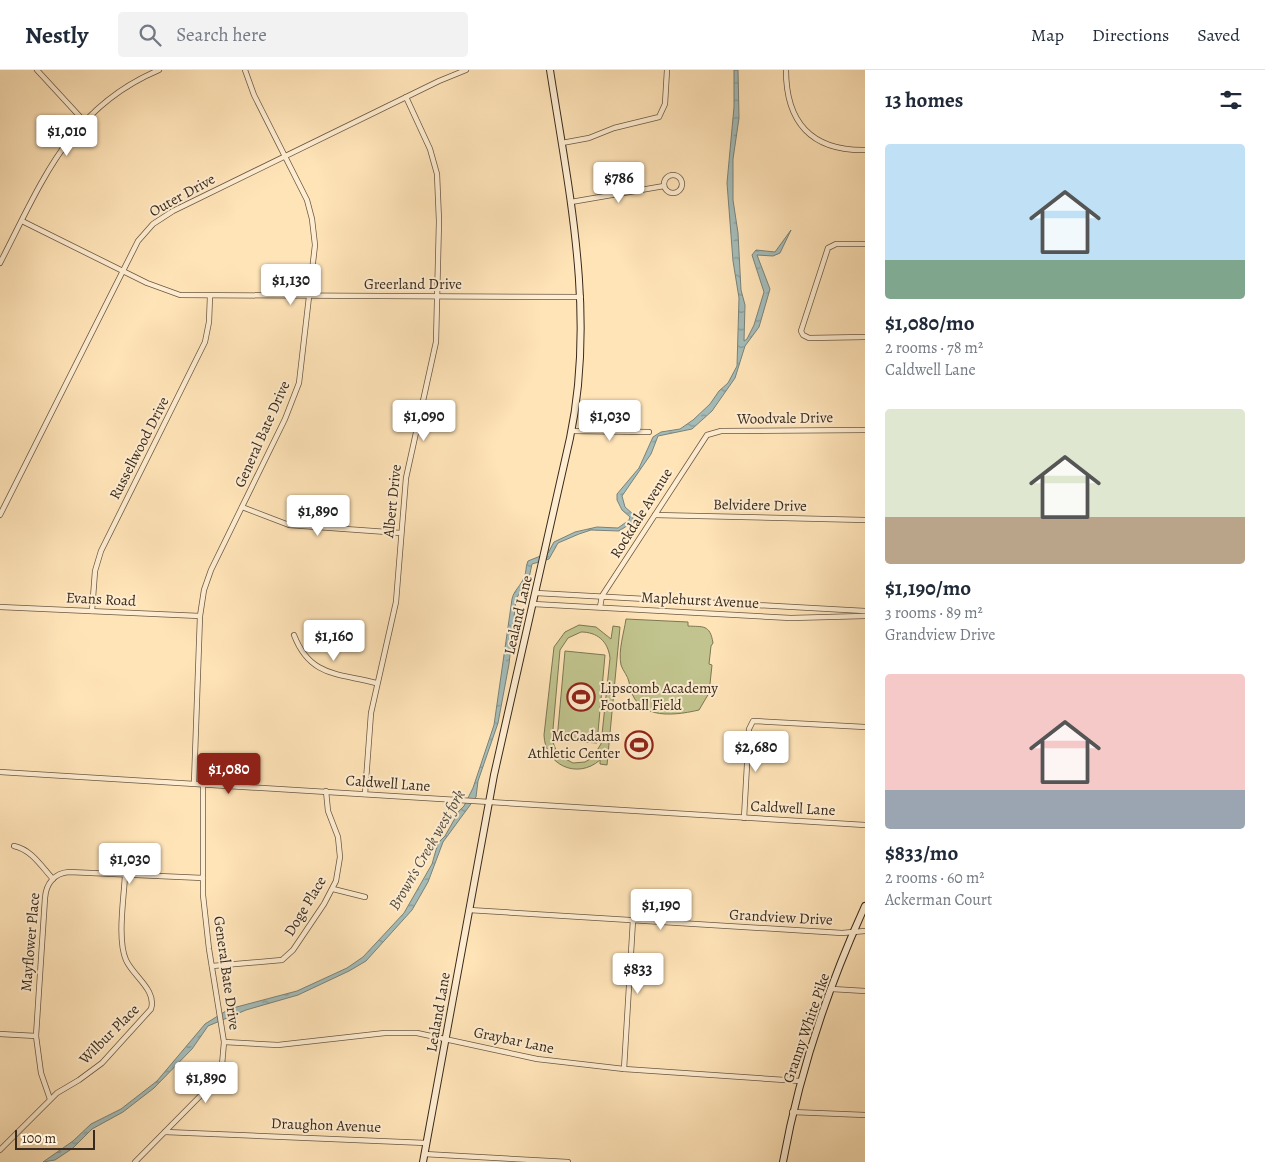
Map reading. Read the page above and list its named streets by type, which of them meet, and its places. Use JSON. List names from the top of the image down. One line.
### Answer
{"streets":{"street":["Outer Drive","Greerland Drive","Woodvale Drive","General Bate Drive","Russellwood Drive","Albert Drive","Belvidere Drive","Rockdale Avenue","Evans Road","Maplehurst Avenue","Lealand Lane","Caldwell Lane","Doge Place","Grandview Drive","Mayflower Place","Granny White Pike","Wilbur Place","Graybar Lane","Draughon Avenue"]},"crossings":[["Outer Drive","Greerland Drive"],["Outer Drive","General Bate Drive"],["Outer Drive","Albert Drive"],["Greerland Drive","General Bate Drive"],["Greerland Drive","Russellwood Drive"],["Greerland Drive","Albert Drive"],["Greerland Drive","Lealand Lane"],["Woodvale Drive","Rockdale Avenue"],["General Bate Drive","Evans Road"],["General Bate Drive","Caldwell Lane"],["General Bate Drive","Doge Place"],["General Bate Drive","Mayflower Place"],["General Bate Drive","Graybar Lane"],["General Bate Drive","Draughon Avenue"],["Russellwood Drive","Evans Road"],["Albert Drive","Caldwell Lane"],["Belvidere Drive","Rockdale Avenue"],["Rockdale Avenue","Maplehurst Avenue"],["Maplehurst Avenue","Lealand Lane"],["Lealand Lane","Caldwell Lane"],["Lealand Lane","Grandview Drive"],["Lealand Lane","Graybar Lane"],["Lealand Lane","Draughon Avenue"],["Caldwell Lane","Doge Place"],["Grandview Drive","Granny White Pike"],["Mayflower Place","Wilbur Place"],["Granny White Pike","Graybar Lane"]],"water":["Brown's Creek west fork"],"places":{"sports":["Lipscomb Academy Football Field","McCadams Athletic Center"]},"scale_bar":"100 m","page":{"header":"Nestly","search":"Search here","nav":["Map","Directions","Saved"],"heading":"13 homes","price":["$1,010","$786","$1,130","$1,090","$1,030","$1,890","$1,160","$2,680","$1,080","$1,030","$1,190","$833","$1,890"],"list":[{"name":"$1,080/mo","note":"2 rooms · 78 m² · Caldwell Lane"},{"name":"$1,190/mo","note":"3 rooms · 89 m² · Grandview Drive"},{"name":"$833/mo","note":"2 rooms · 60 m² · Ackerman Court"}],"scale":"100 m"}}
